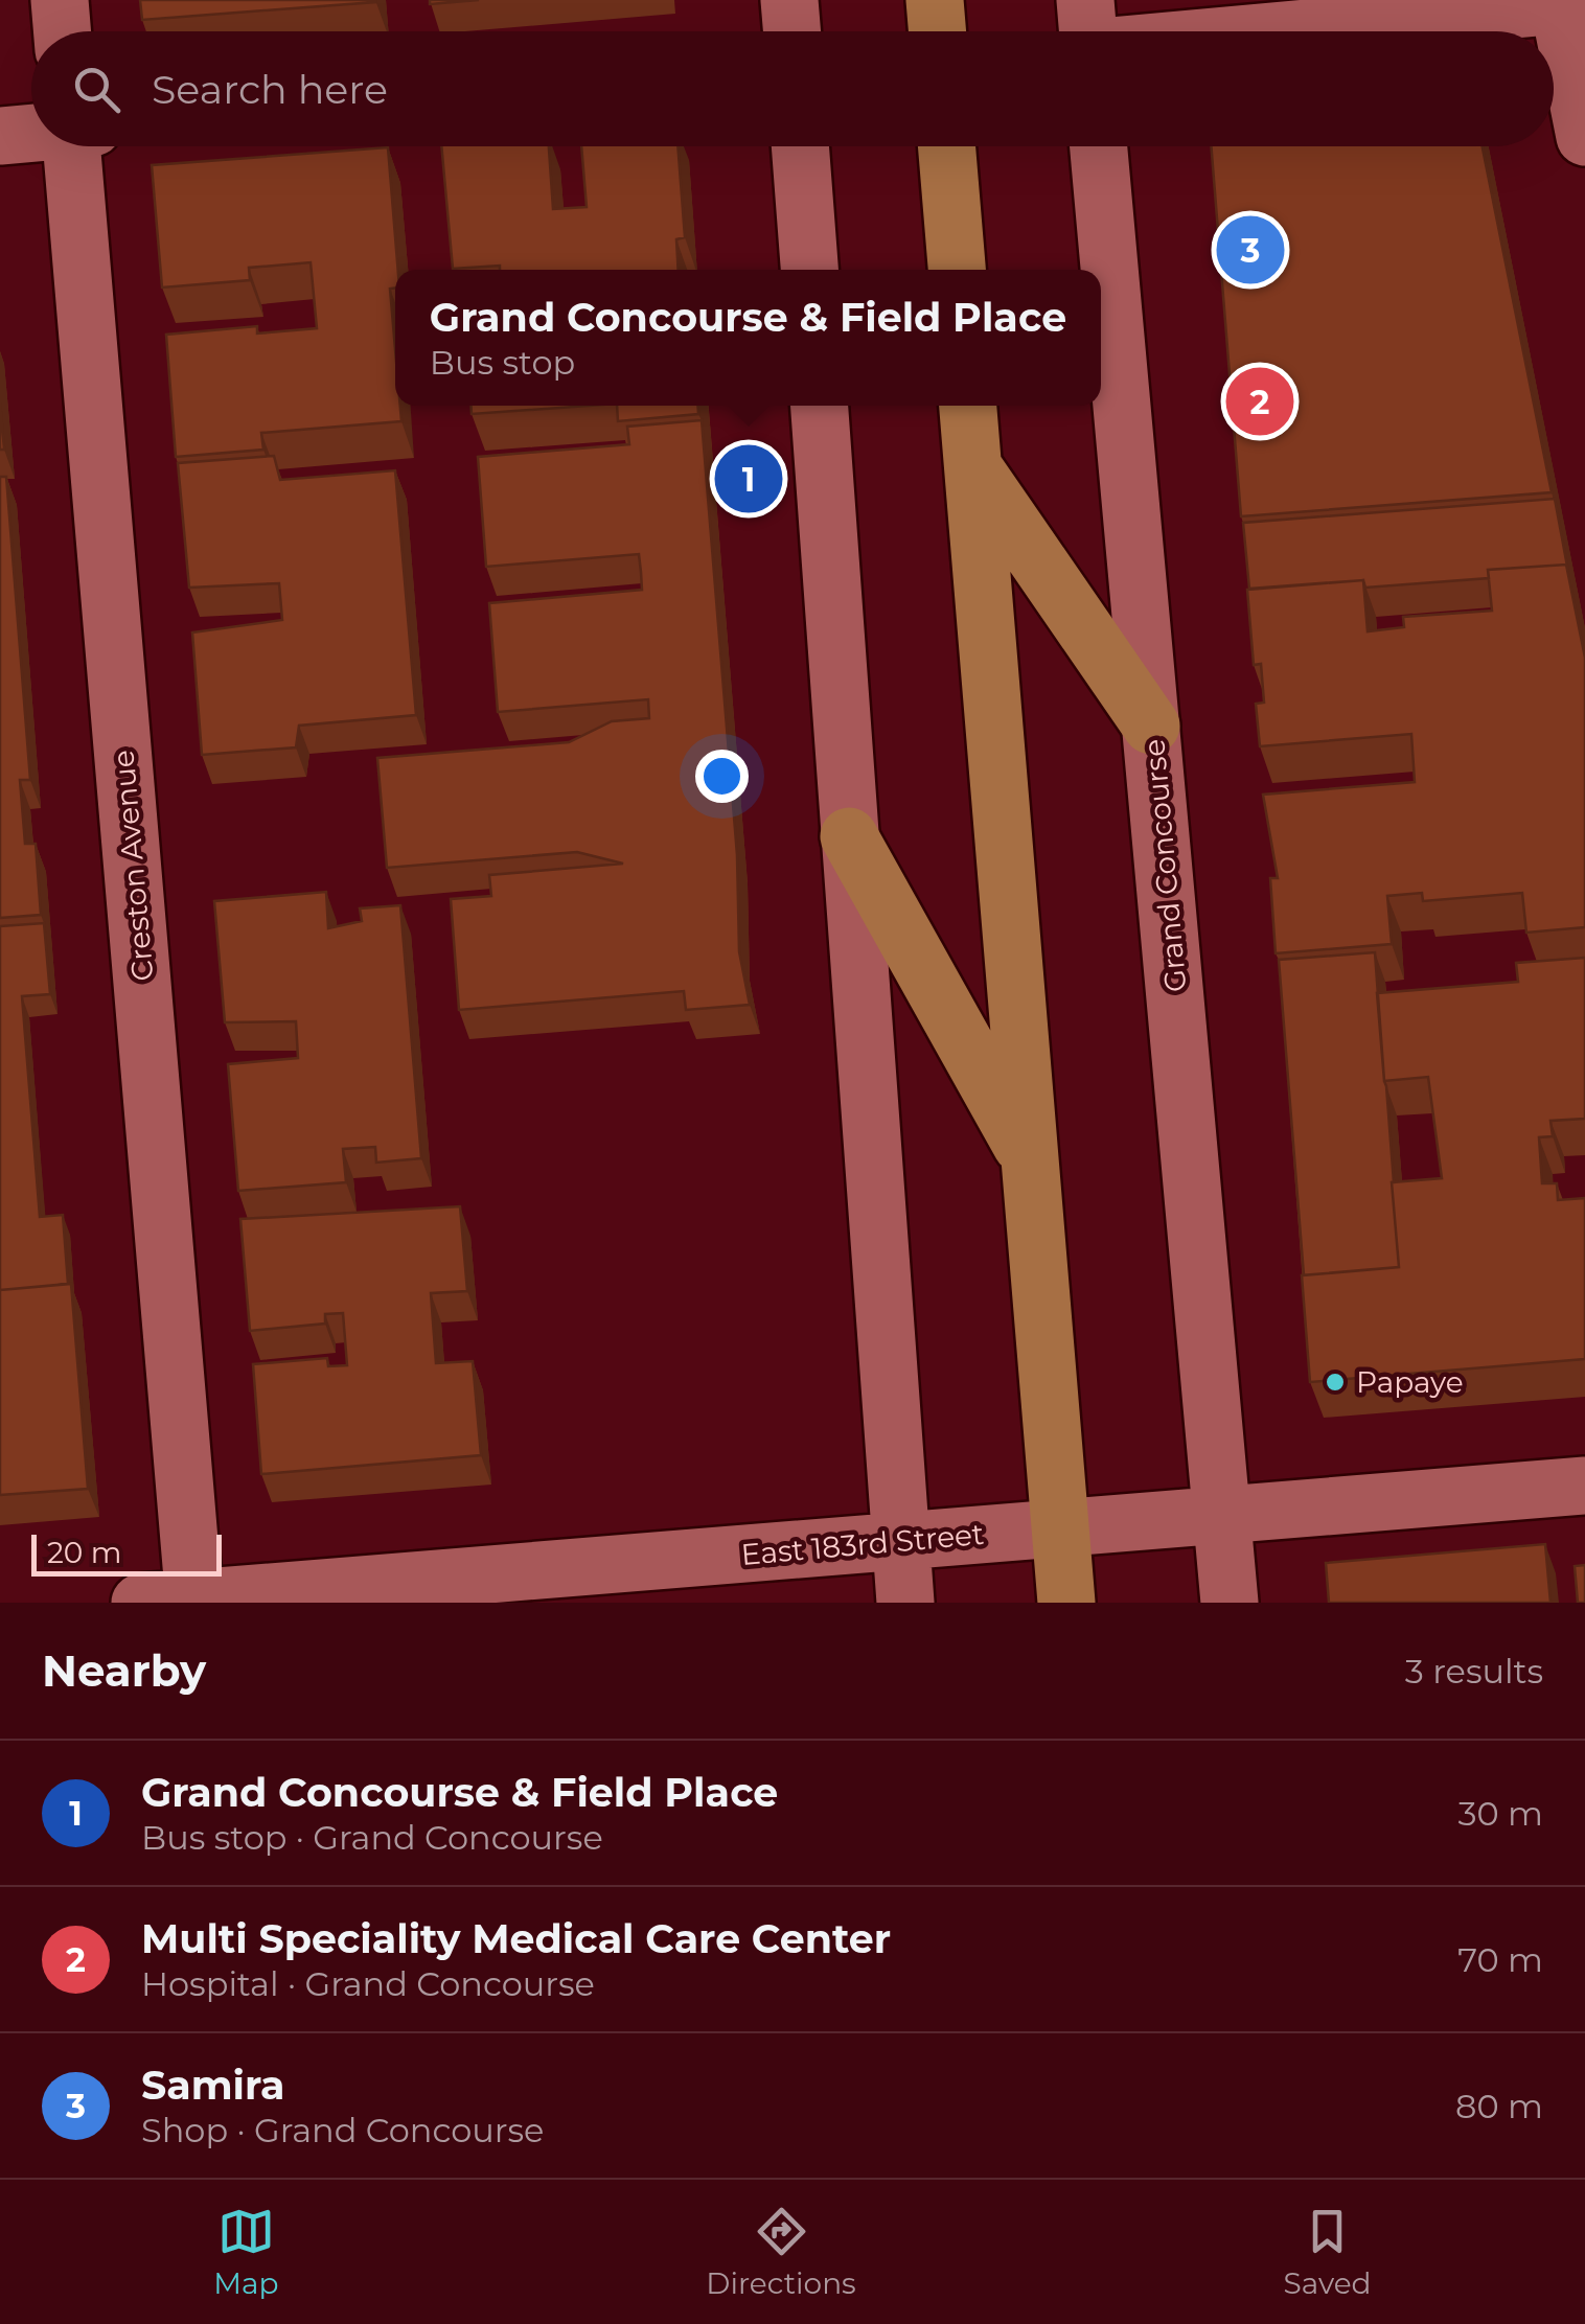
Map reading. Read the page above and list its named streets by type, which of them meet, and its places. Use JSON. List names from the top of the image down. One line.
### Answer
{"streets":{"street":["Creston Avenue","Grand Concourse","East 183rd Street"]},"crossings":[["Creston Avenue","East 183rd Street"],["Grand Concourse","East 183rd Street"]],"places":["Papaye"],"scale_bar":"20 m","page":{"search":"Search here","pins":["3","2","1"],"popup":["Grand Concourse & Field Place","Bus stop"],"scale":"20 m","heading":["Nearby","3 results"],"list":[{"mark":"1","name":"Grand Concourse & Field Place","note":"Bus stop · Grand Concourse","value":"30 m"},{"mark":"2","name":"Multi Speciality Medical Care Center","note":"Hospital · Grand Concourse","value":"70 m"},{"mark":"3","name":"Samira","note":"Shop · Grand Concourse","value":"80 m"}],"nav":["Map","Directions","Saved"]}}
